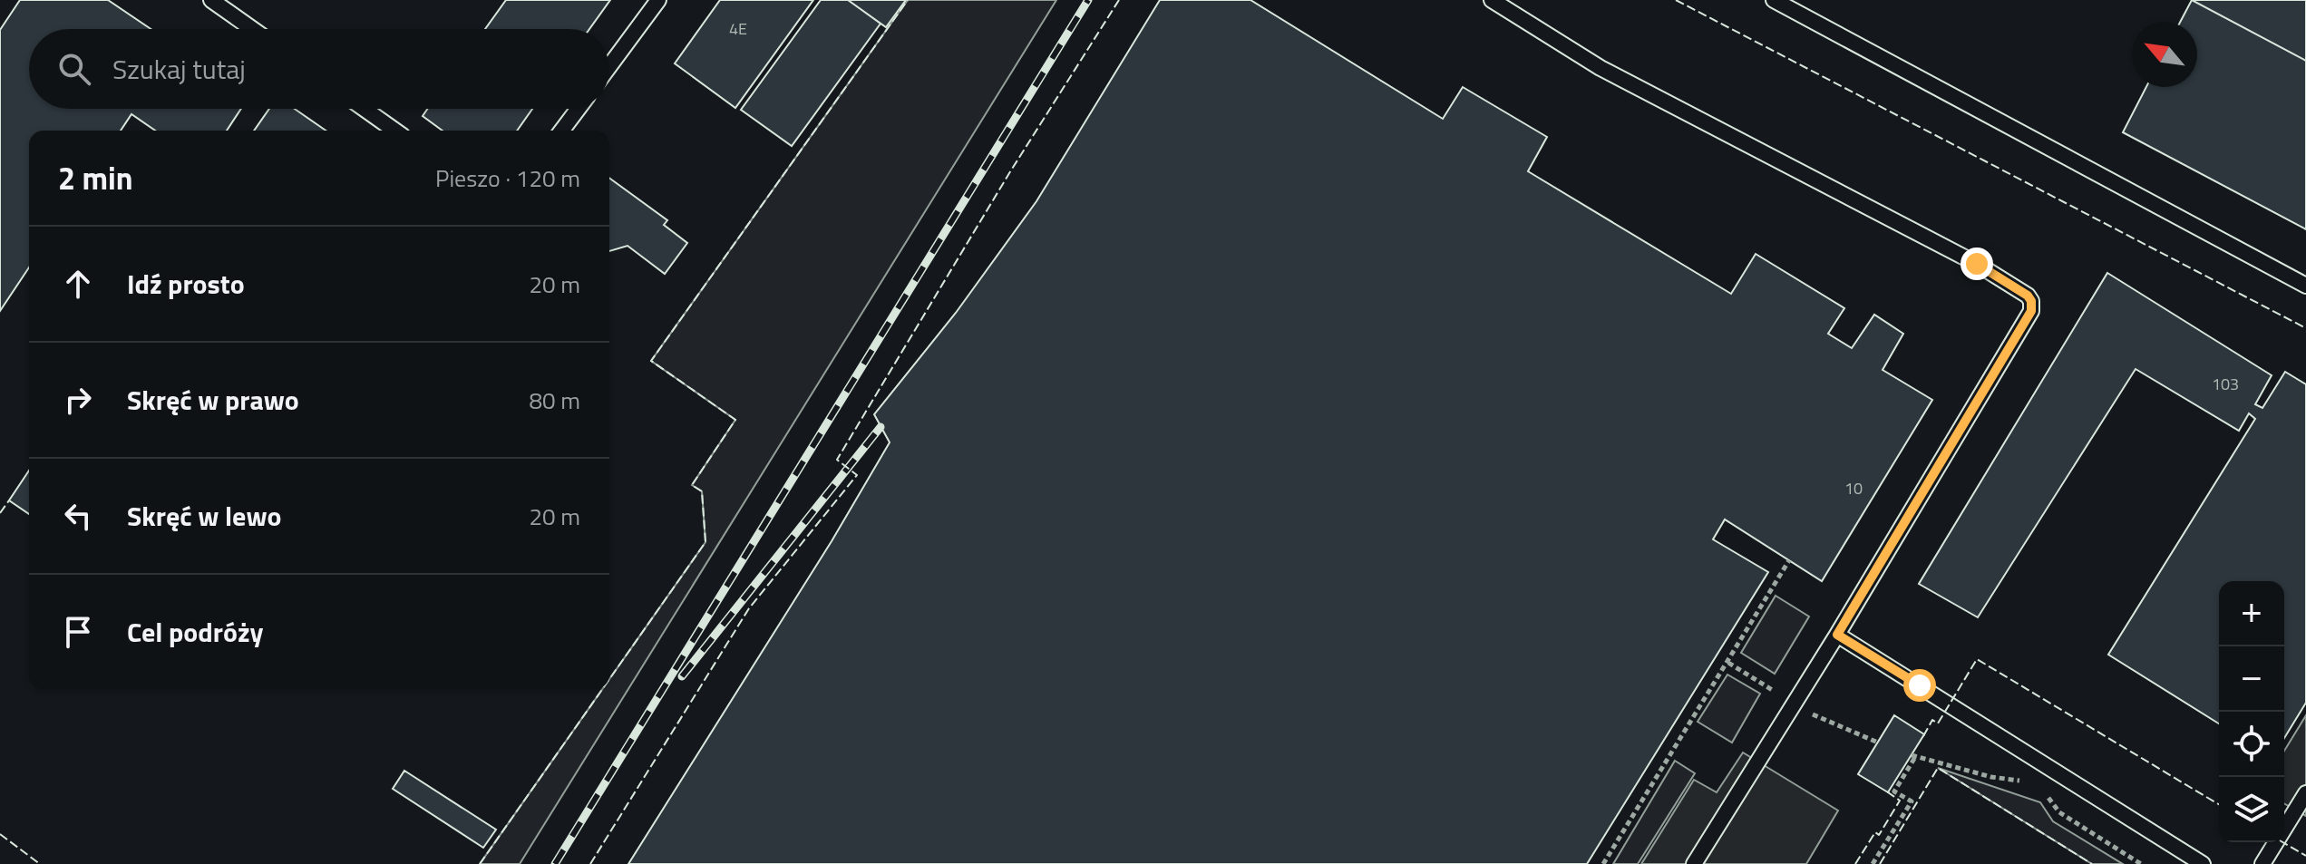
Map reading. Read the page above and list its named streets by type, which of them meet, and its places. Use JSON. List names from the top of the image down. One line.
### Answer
{"house_numbers":["4E","103","10"],"north":"top left","page":{"search":"Szukaj tutaj","heading":["2 min","Pieszo · 120 m"],"list":[["Idź prosto","20 m"],["Skręć w prawo","80 m"],["Skręć w lewo","20 m"],"Cel podróży"],"map_buttons":["+","−"]}}
